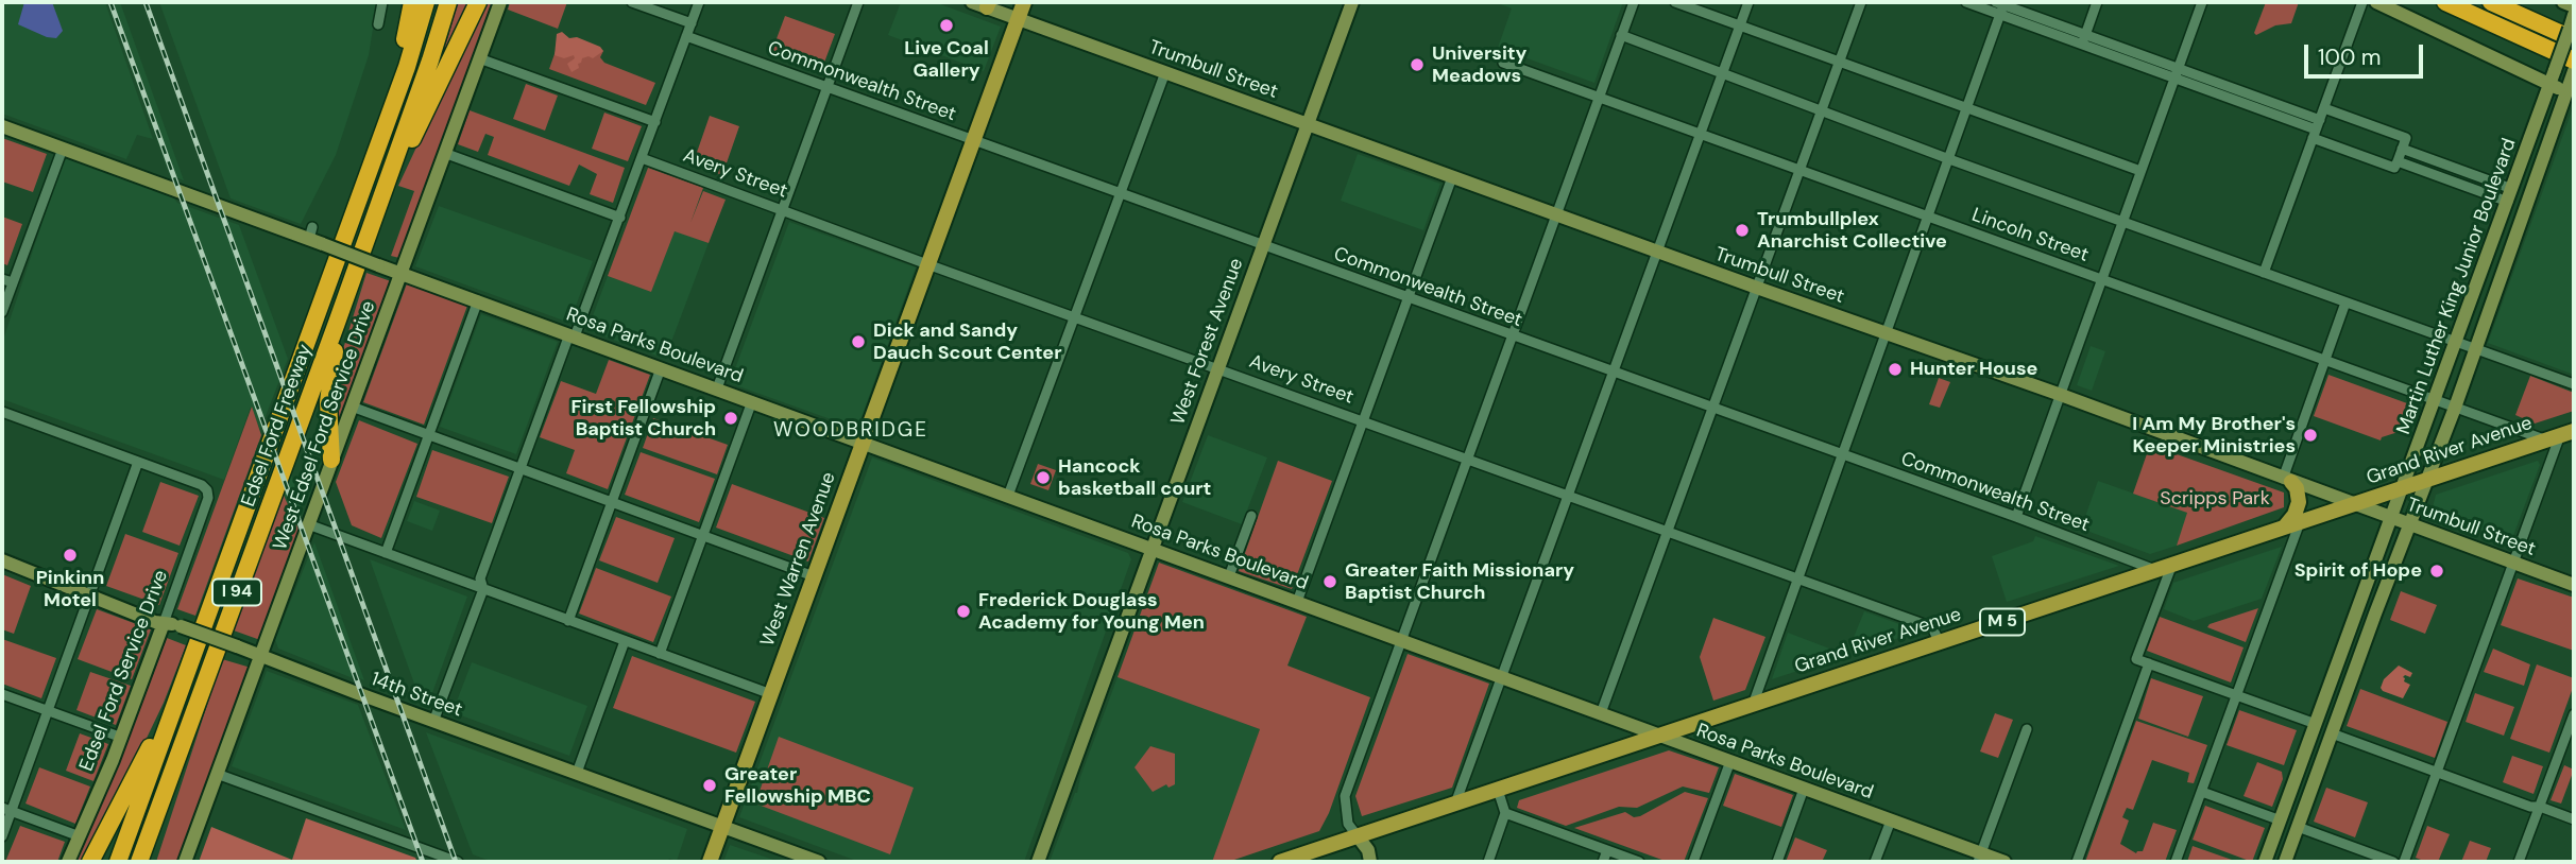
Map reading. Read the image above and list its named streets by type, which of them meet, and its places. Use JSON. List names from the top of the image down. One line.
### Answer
{"streets":{"highway":["Edsel Ford Freeway","I 94"],"main road":["Grand River Avenue","West Warren Avenue","M 5"],"street":["Trumbull Street","Commonwealth Street","Avery Street","Lincoln Street","Martin Luther King Junior Boulevard","West Forest Avenue","Rosa Parks Boulevard","West Edsel Ford Service Drive","Edsel Ford Service Drive","14th Street"]},"crossings":[["Trumbull Street","Martin Luther King Junior Boulevard"],["Trumbull Street","West Forest Avenue"],["Trumbull Street","Grand River Avenue"],["Trumbull Street","West Warren Avenue"],["Commonwealth Street","West Forest Avenue"],["Commonwealth Street","Grand River Avenue"],["Commonwealth Street","West Warren Avenue"],["Avery Street","West Forest Avenue"],["Avery Street","Grand River Avenue"],["Avery Street","West Warren Avenue"],["Lincoln Street","Martin Luther King Junior Boulevard"],["Lincoln Street","Grand River Avenue"],["Martin Luther King Junior Boulevard","Grand River Avenue"],["West Forest Avenue","Rosa Parks Boulevard"],["Rosa Parks Boulevard","West Edsel Ford Service Drive"],["Rosa Parks Boulevard","Grand River Avenue"],["Rosa Parks Boulevard","West Warren Avenue"],["West Edsel Ford Service Drive","14th Street"],["West Warren Avenue","14th Street"],["Edsel Ford Service Drive","14th Street"]],"districts":["WOODBRIDGE"],"parks":["Scripps Park"],"places":["Live Coal Gallery","University Meadows","Trumbullplex Anarchist Collective","Dick and Sandy Dauch Scout Center","Hunter House","First Fellowship Baptist Church","I Am My Brother's Keeper Ministries","Hancock basketball court","Pinkinn Motel","Spirit of Hope","Greater Faith Missionary Baptist Church","Frederick Douglass Academy for Young Men","Greater Fellowship MBC"],"scale_bar":"100 m"}
